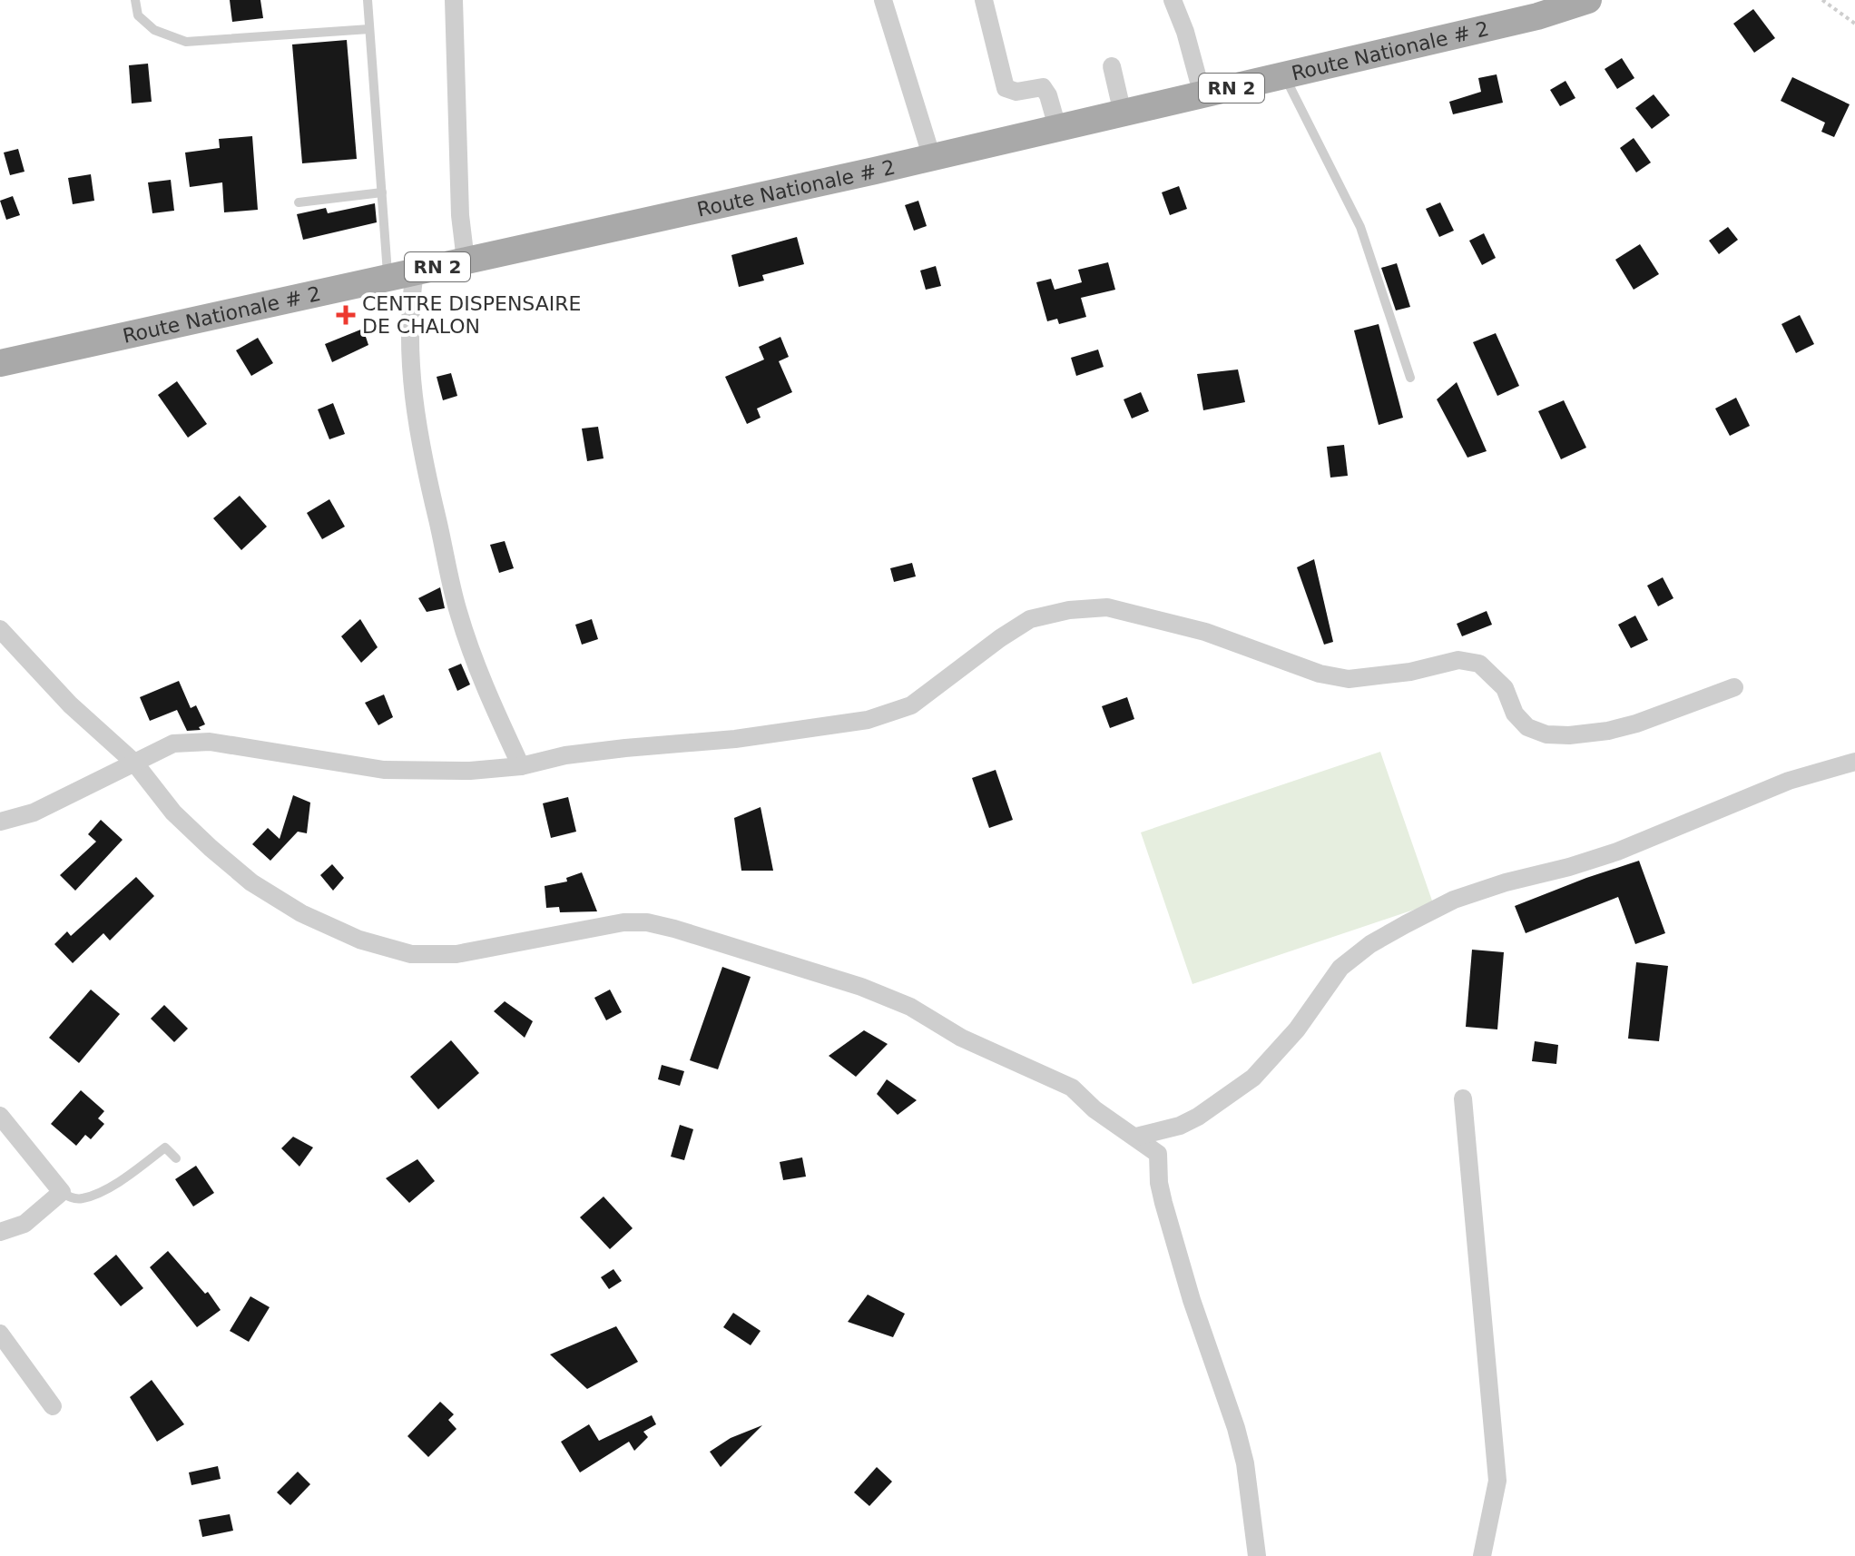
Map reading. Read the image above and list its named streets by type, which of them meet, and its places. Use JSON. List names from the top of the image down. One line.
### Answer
{"streets":{"main road":["Route Nationale # 2","RN 2"]},"places":{"health":["CENTRE DISPENSAIRE DE CHALON"]}}
